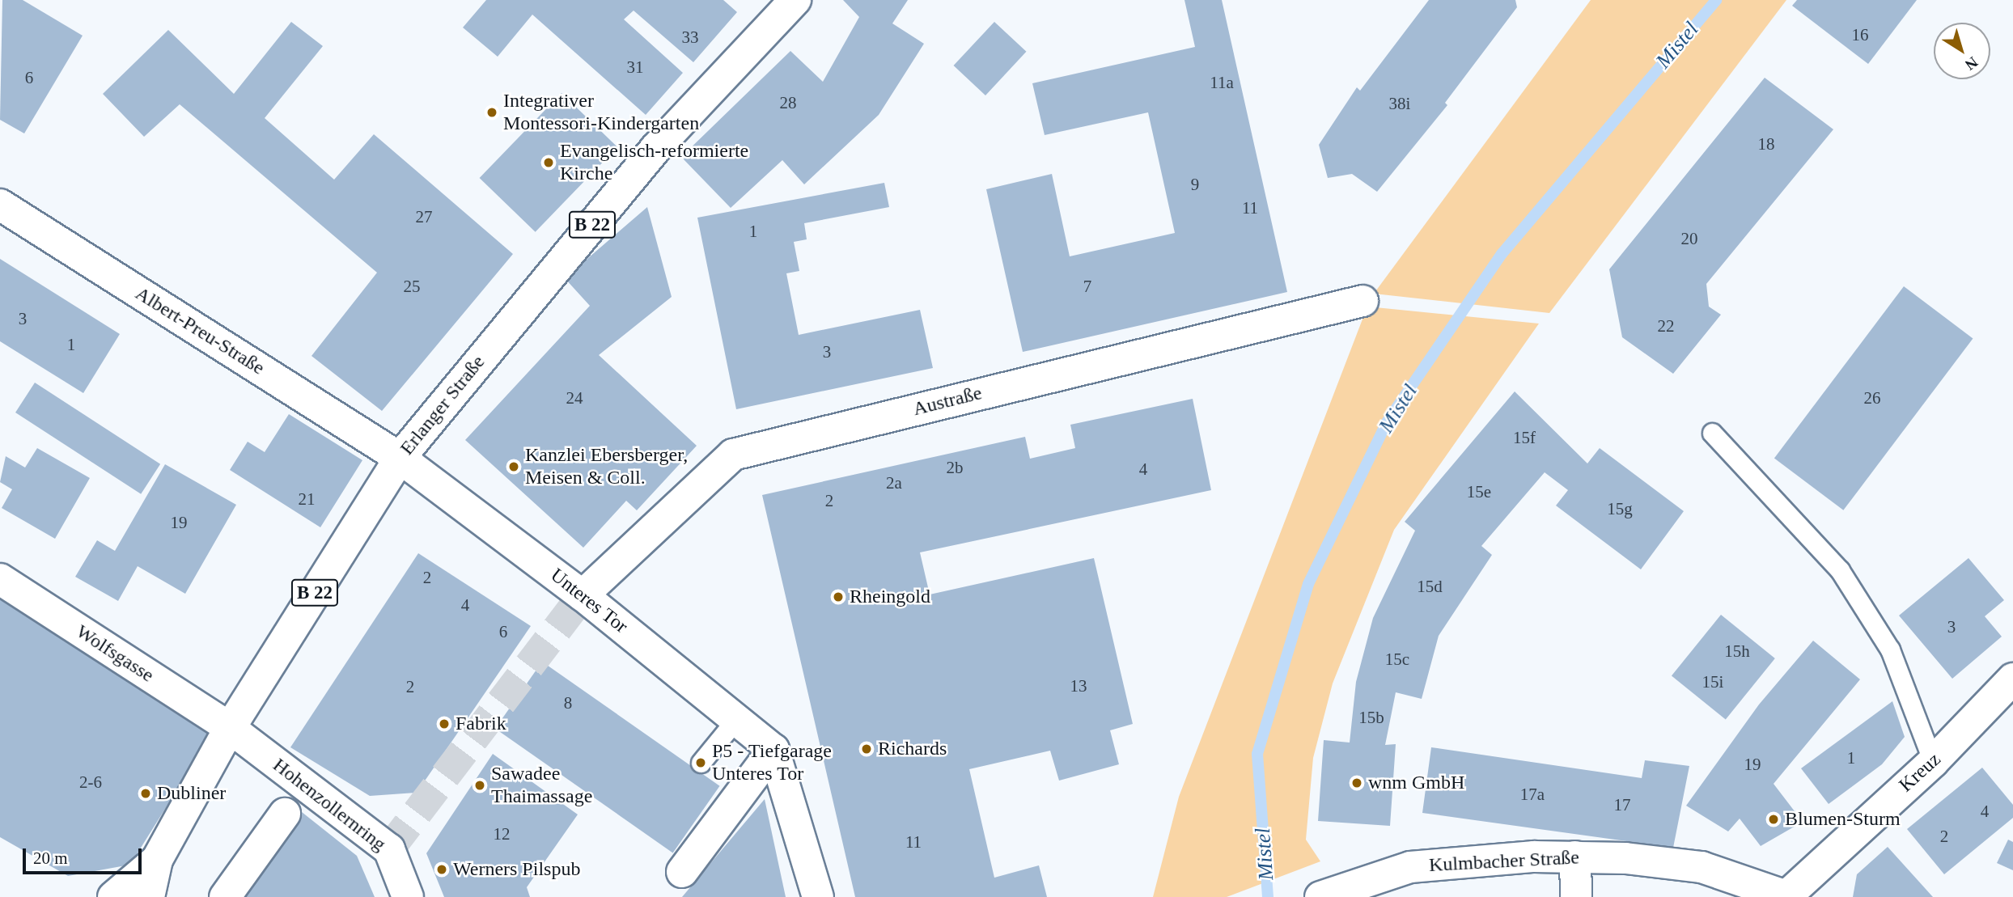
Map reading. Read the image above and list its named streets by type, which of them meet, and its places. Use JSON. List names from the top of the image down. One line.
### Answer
{"streets":{"street":["B 22","Albert-Preu-Straße","Austraße","Erlanger Straße","Unteres Tor","Wolfsgasse","Kreuz","Hohenzollernring","Kulmbacher Straße"]},"crossings":[["B 22","Erlanger Straße"],["Albert-Preu-Straße","Erlanger Straße"],["Albert-Preu-Straße","Unteres Tor"],["Austraße","Unteres Tor"],["Erlanger Straße","Unteres Tor"],["Erlanger Straße","Wolfsgasse"],["Erlanger Straße","Hohenzollernring"],["Wolfsgasse","Hohenzollernring"],["Kreuz","Kulmbacher Straße"]],"water":["Mistel"],"places":["Integrativer Montessori-Kindergarten","Evangelisch-reformierte Kirche","Kanzlei Ebersberger, Meisen & Coll.","Rheingold","Fabrik","Richards","P5 - Tiefgarage Unteres Tor","wnm GmbH","Sawadee Thaimassage","Dubliner","Blumen-Sturm","Werners Pilspub"],"house_numbers":["16","33","31","6","11a","28","38i","18","9","11","27","1","20","25","7","3","22","1","3","24","26","15f","2b","4","2a","15e","21","2","15g","19","2","15d","4","3","6","15h","15c","15i","13","2","8","15b","1","19","2-6","17a","17","4","12","2","11"],"scale_bar":"20 m","north":"bottom right"}
